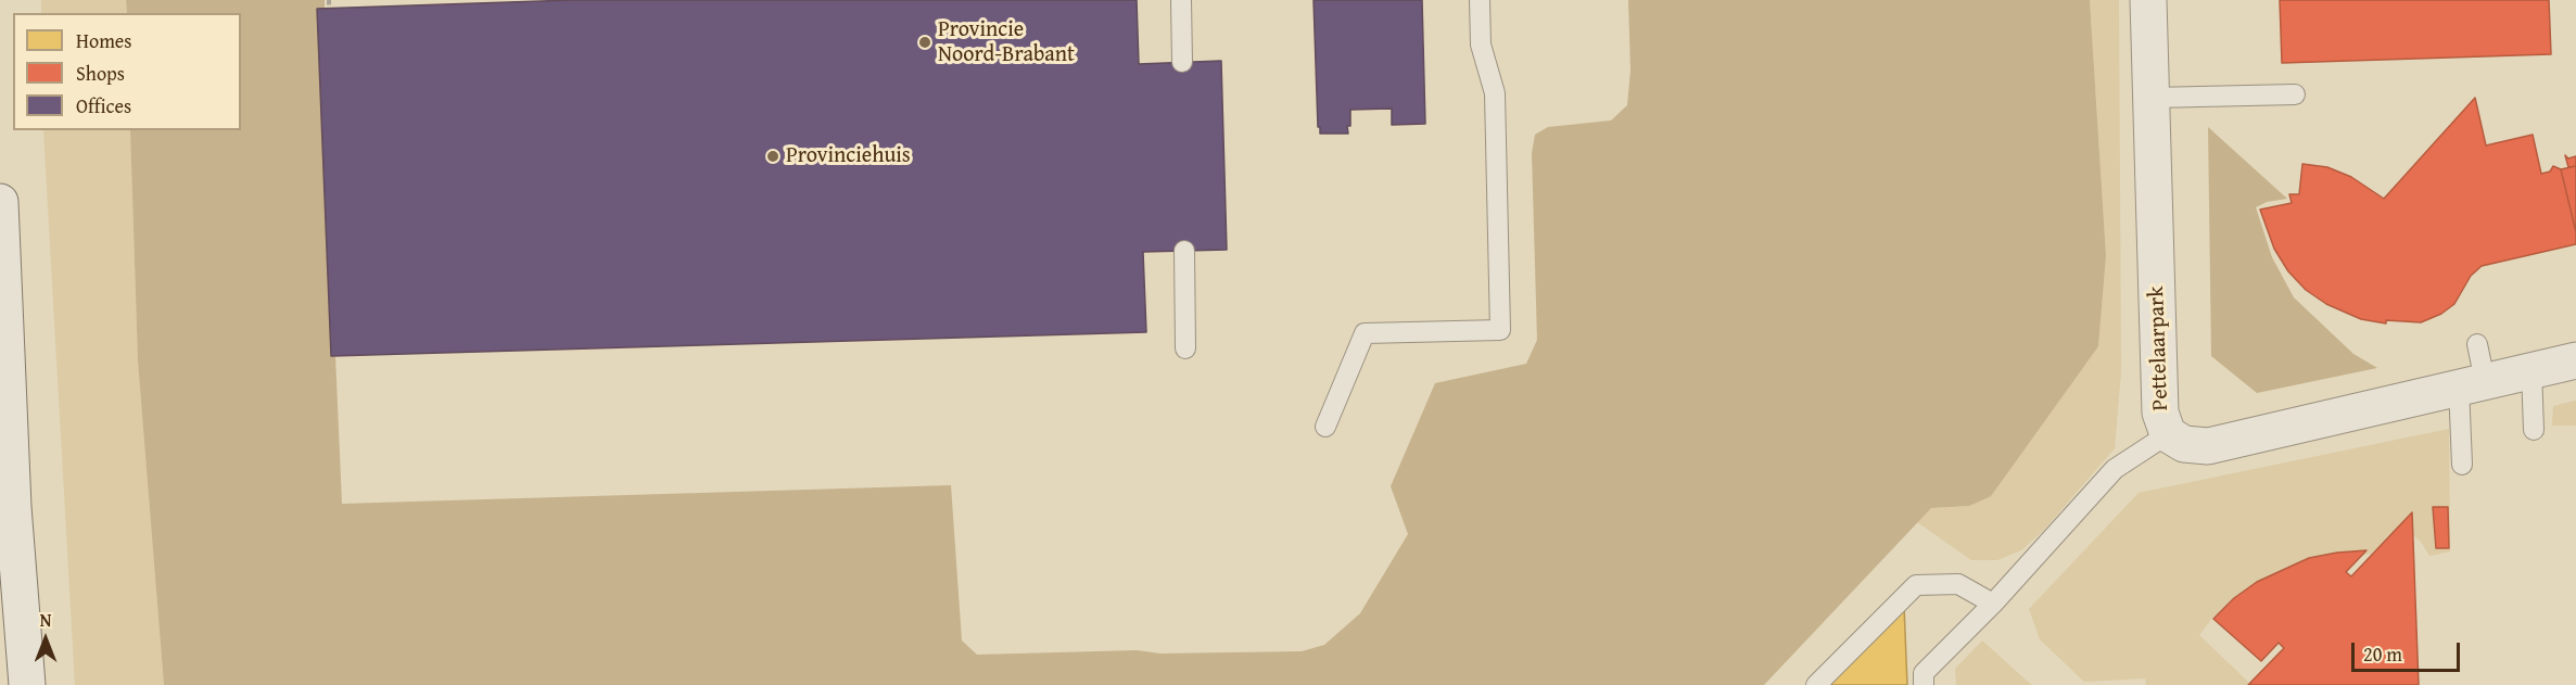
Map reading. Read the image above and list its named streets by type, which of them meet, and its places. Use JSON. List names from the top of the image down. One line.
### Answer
{"streets":{"street":["Pettelaarpark"]},"places":["Provincie Noord-Brabant","Provinciehuis"],"legend":["Homes","Shops","Offices"],"scale_bar":"20 m","north":"top"}
